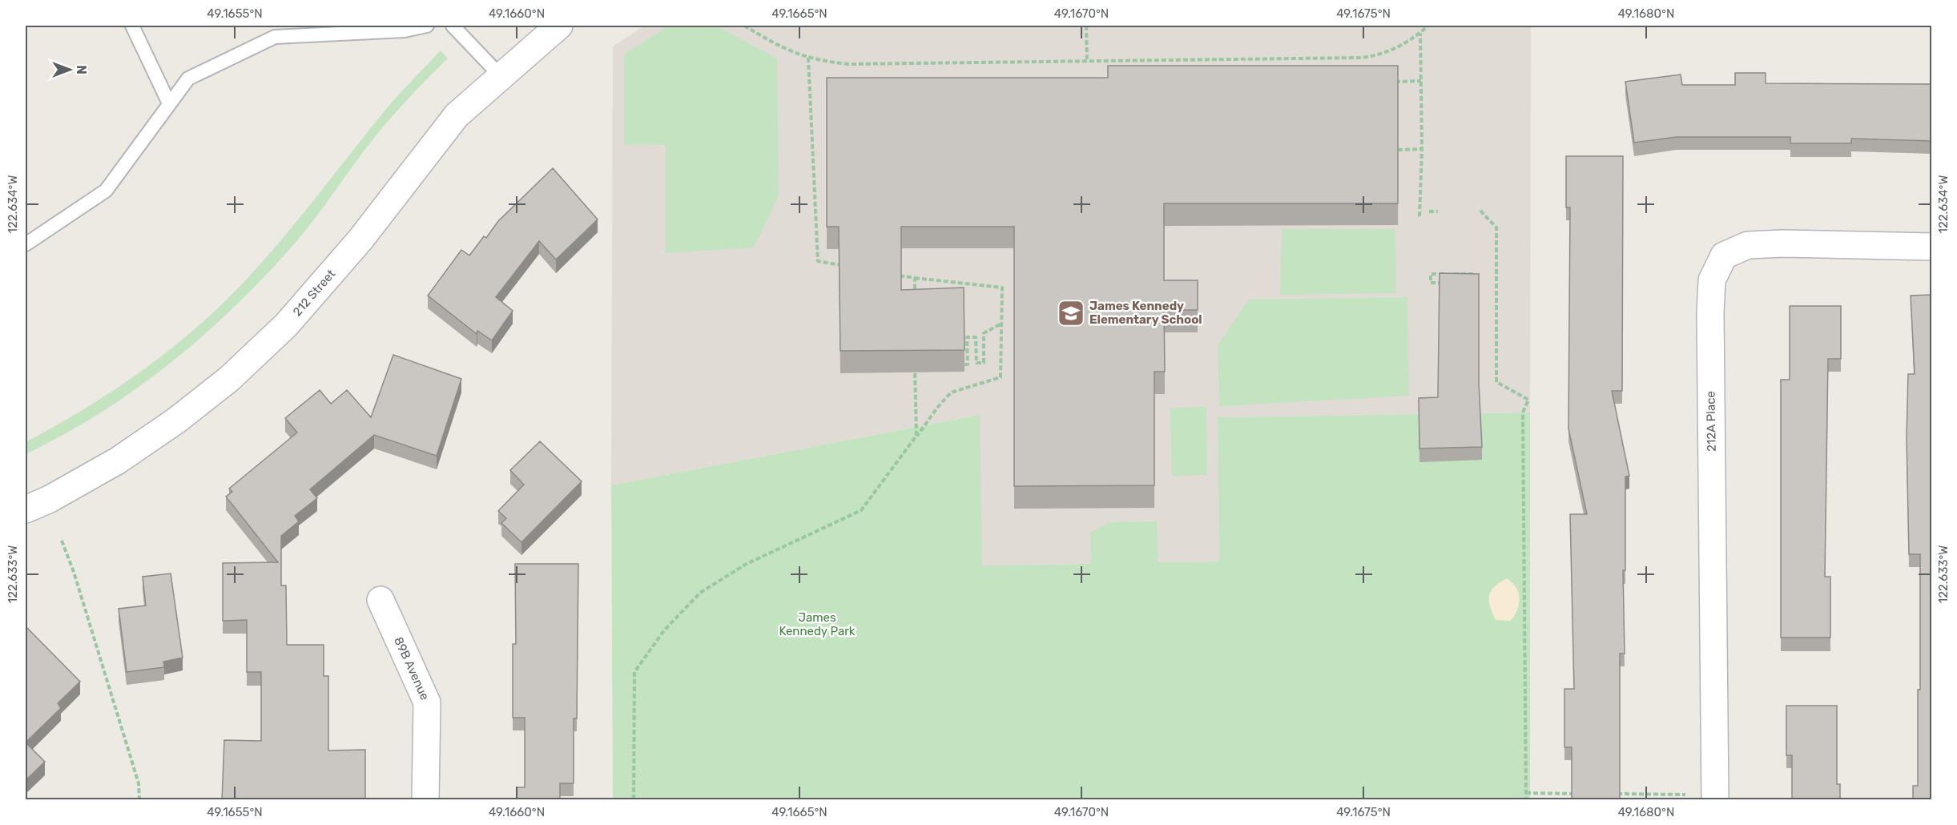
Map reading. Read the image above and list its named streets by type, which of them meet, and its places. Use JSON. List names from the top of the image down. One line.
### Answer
{"streets":{"street":["212 Street","212A Place","89B Avenue"]},"parks":["James Kennedy Park"],"places":{"school or university":["James Kennedy Elementary School"]},"north":"right","coordinates":["49.1655°N","49.1660°N","49.1665°N","49.1670°N","49.1675°N","49.1680°N","122.634°W","122.633°W"]}
